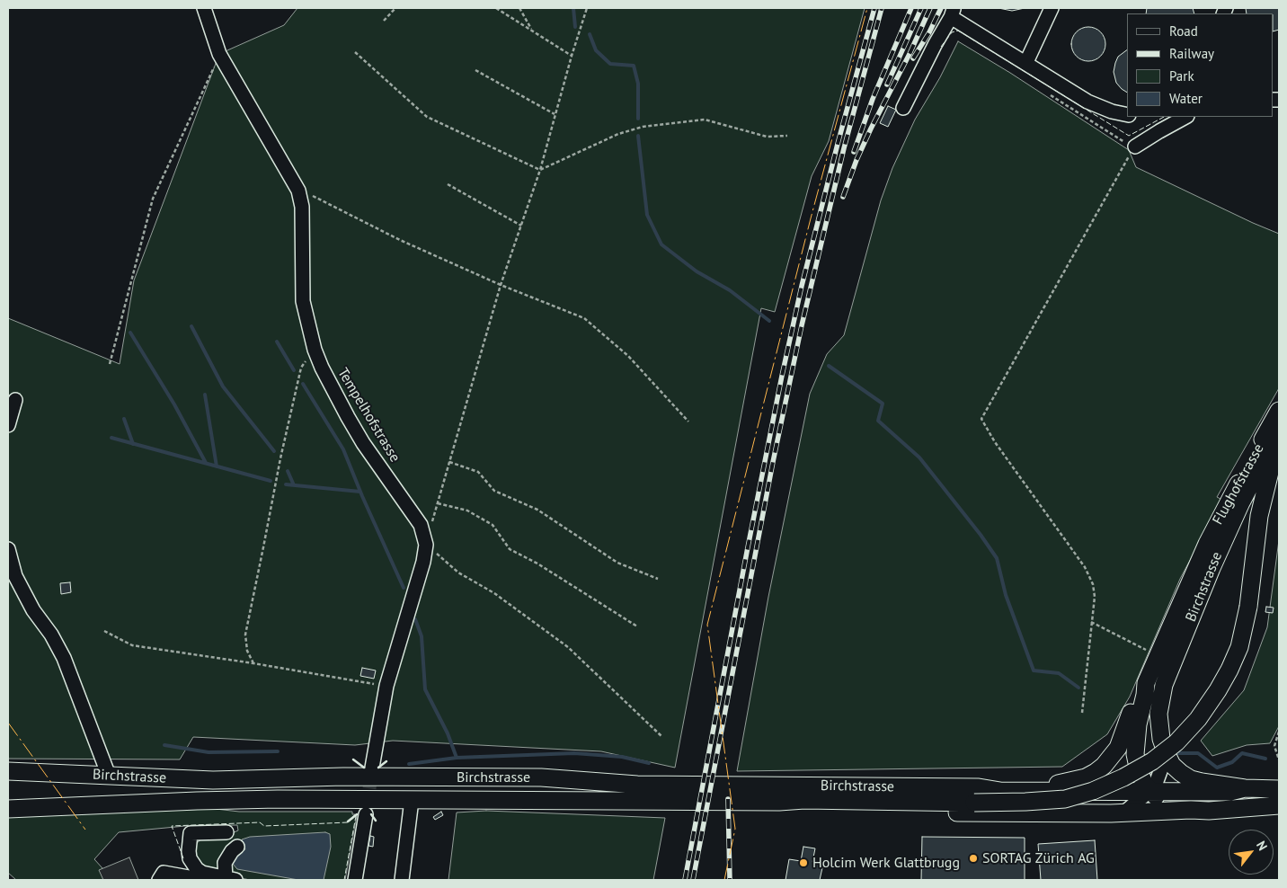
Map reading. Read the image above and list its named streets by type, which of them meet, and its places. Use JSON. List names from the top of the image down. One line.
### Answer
{"streets":{"main road":["Flughofstrasse","Birchstrasse"],"street":["Tempelhofstrasse"]},"crossings":[["Flughofstrasse","Birchstrasse"]],"places":["SORTAG Zürich AG","Holcim Werk Glattbrugg"],"legend":["Road","Railway","Park","Water"],"north":"top right"}
